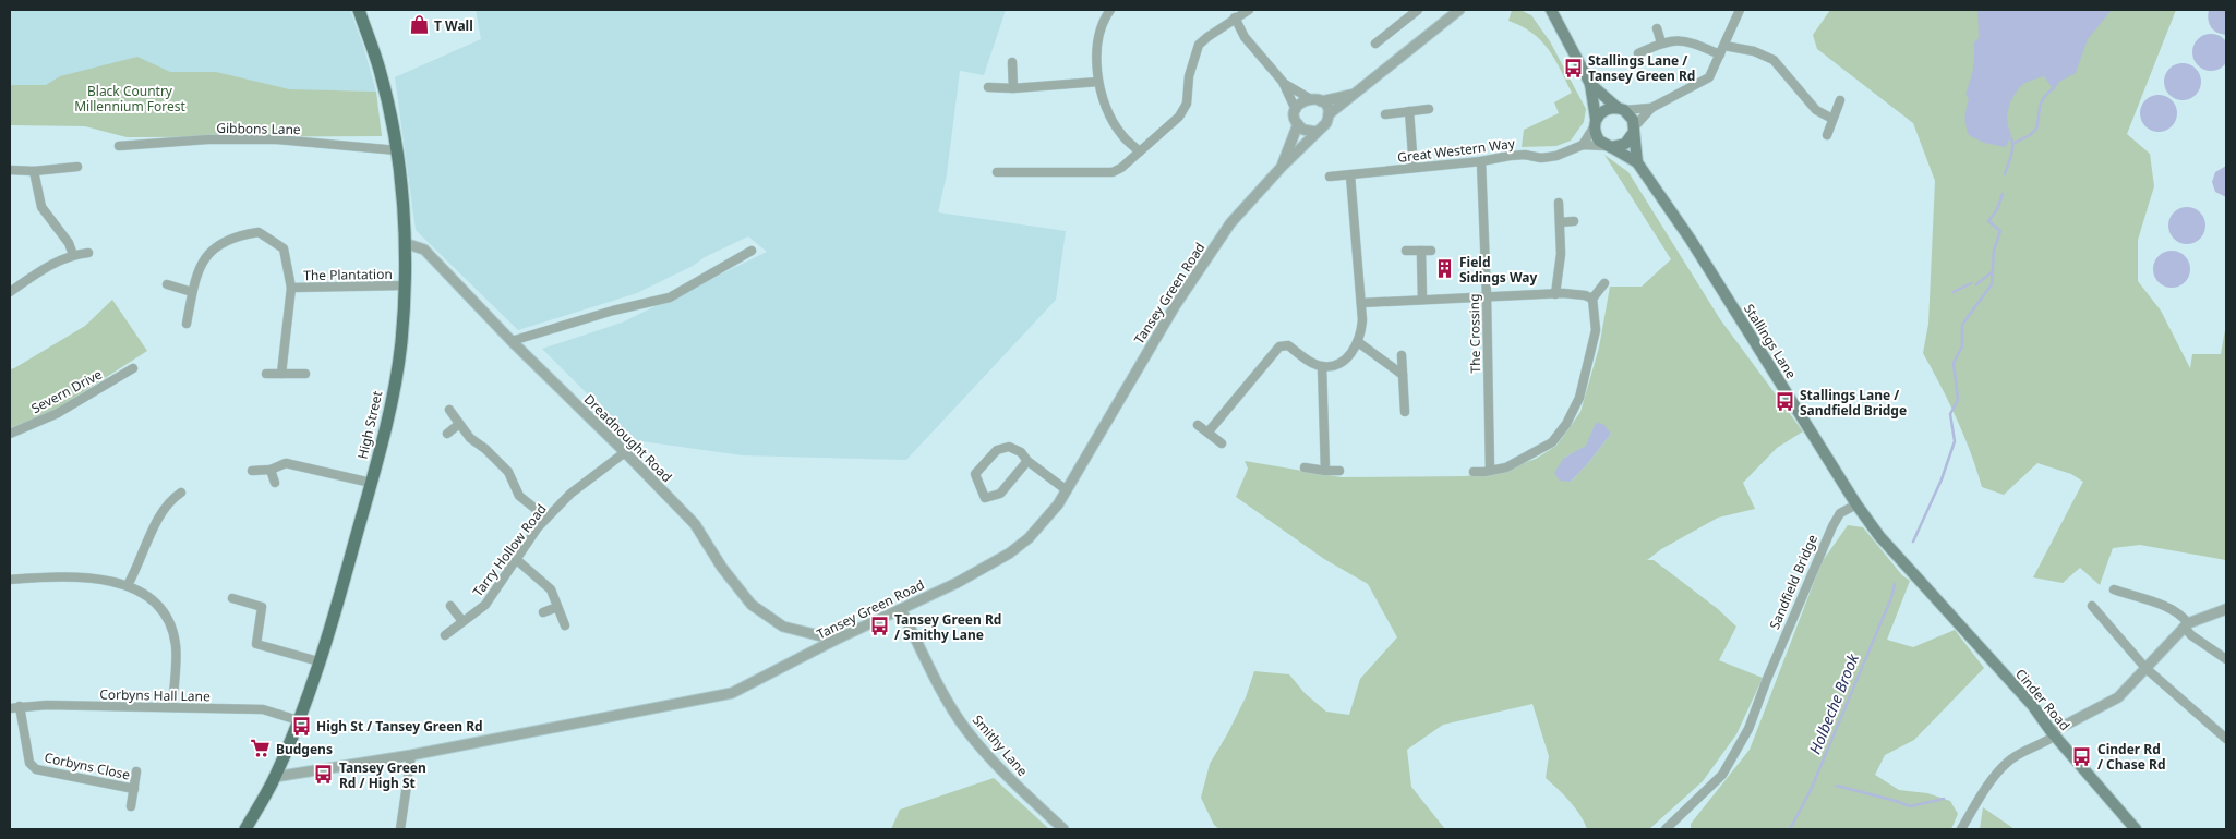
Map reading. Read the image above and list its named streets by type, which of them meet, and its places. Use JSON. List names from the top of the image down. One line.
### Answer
{"streets":{"main road":["Stallings Lane","High Street","Cinder Road"],"street":["Gibbons Lane","Great Western Way","The Plantation","Tansey Green Road","The Crossing","Severn Drive","Dreadnought Road","Tarry Hollow Road","Sandfield Bridge","Corbyns Hall Lane","Smithy Lane","Corbyns Close"]},"crossings":[["Gibbons Lane","High Street"],["Great Western Way","The Crossing"],["The Plantation","High Street"],["Tansey Green Road","High Street"],["Tansey Green Road","Dreadnought Road"],["Tansey Green Road","Smithy Lane"],["Stallings Lane","Sandfield Bridge"],["Stallings Lane","Cinder Road"],["High Street","Dreadnought Road"],["High Street","Corbyns Hall Lane"],["Dreadnought Road","Tarry Hollow Road"],["Corbyns Hall Lane","Corbyns Close"]],"water":["Holbeche Brook"],"parks":["Black Country Millennium Forest"],"places":{"shop":["T Wall"],"bus stop":["Stallings Lane / Tansey Green Rd","Stallings Lane / Sandfield Bridge","Tansey Green Rd / Smithy Lane","High St / Tansey Green Rd","Cinder Rd / Chase Rd","Tansey Green Rd / High St"],"building":["Field Sidings Way"],"supermarket":["Budgens"]}}
